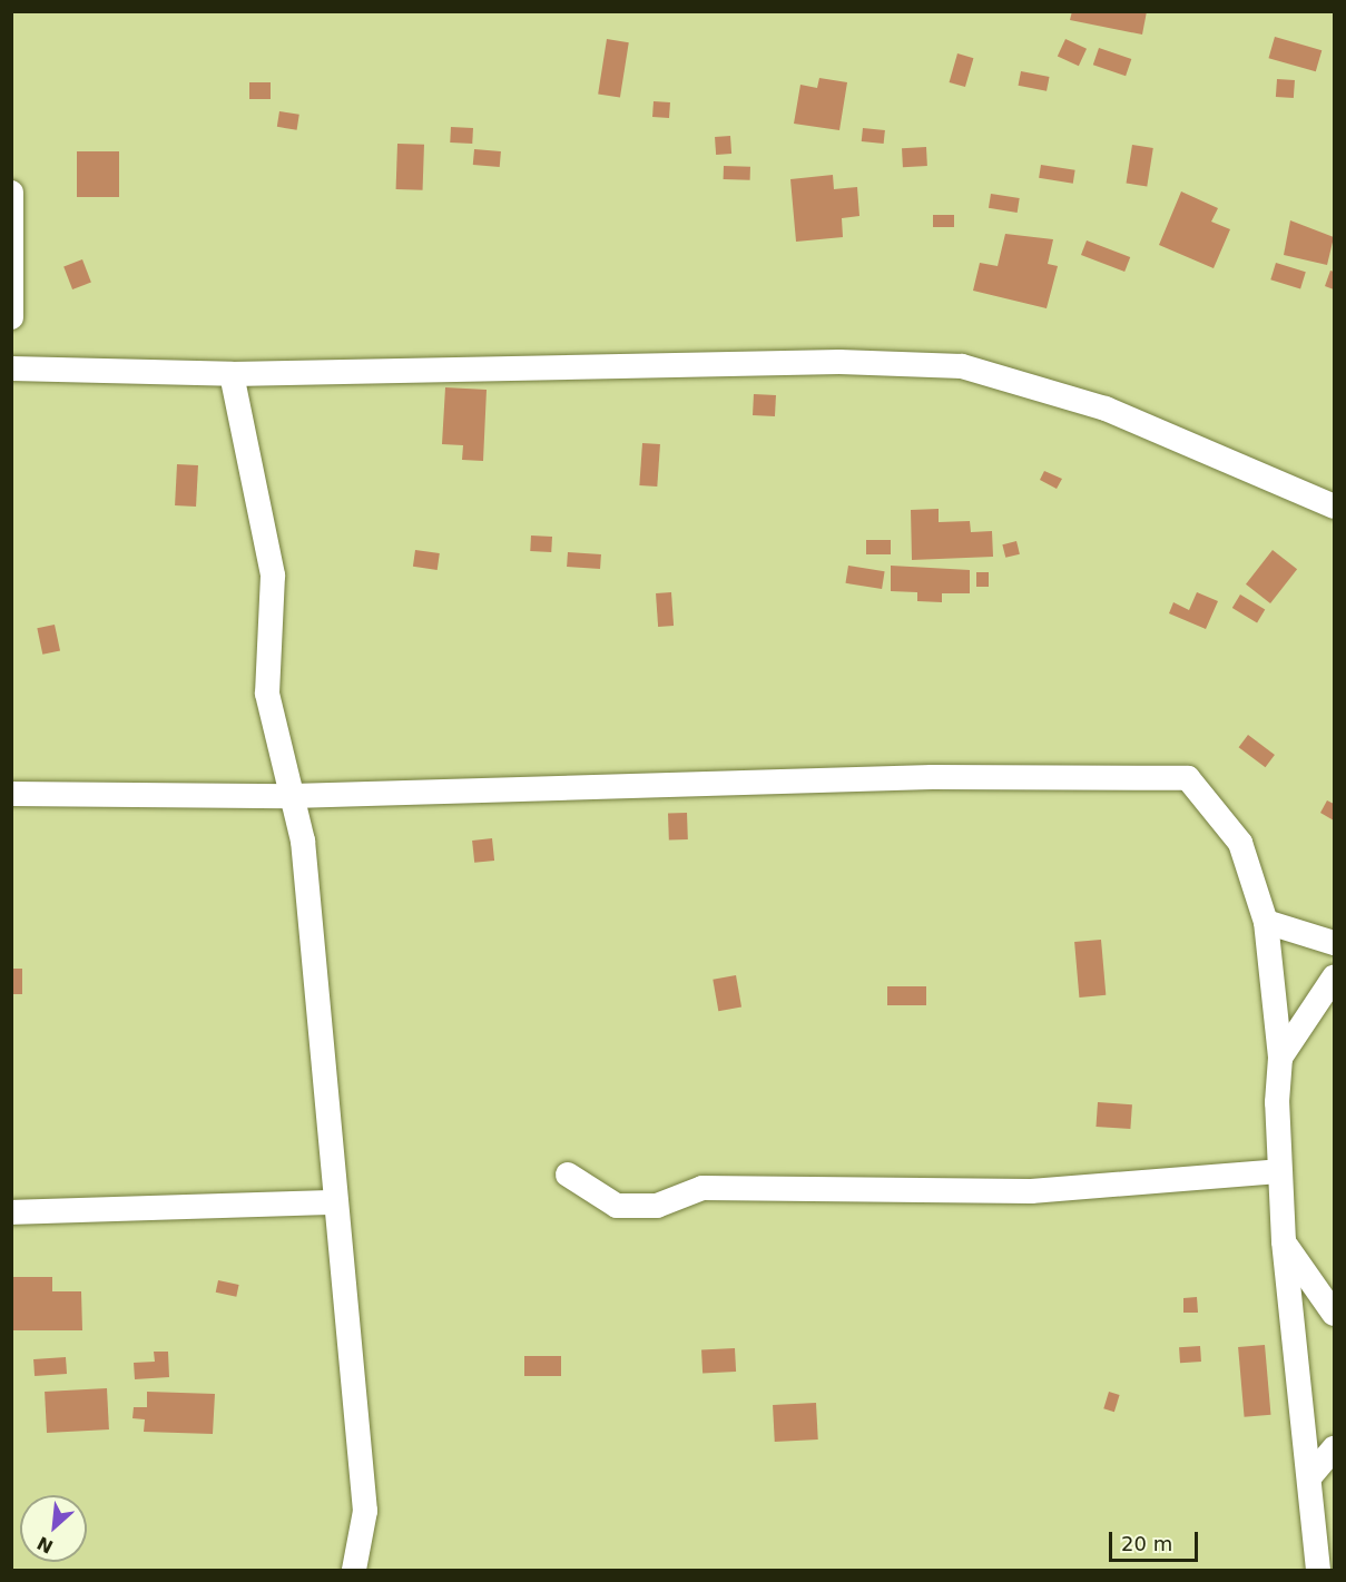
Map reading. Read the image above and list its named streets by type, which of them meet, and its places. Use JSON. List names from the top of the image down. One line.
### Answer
{"scale_bar":"20 m","north":"bottom left"}
